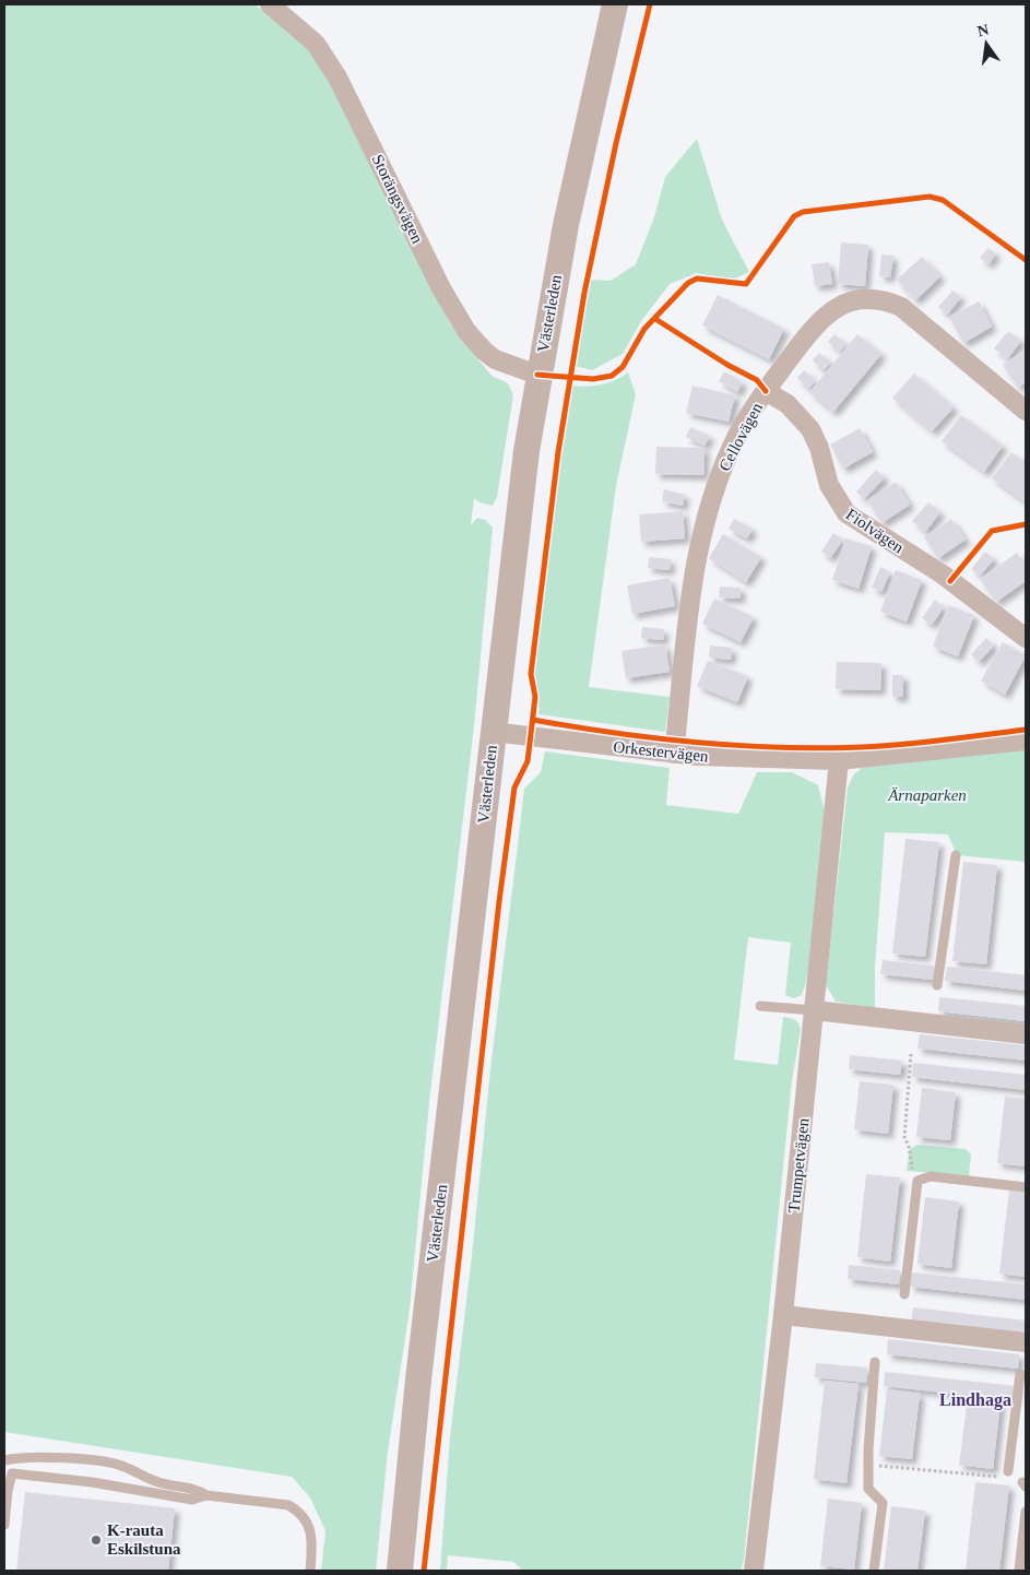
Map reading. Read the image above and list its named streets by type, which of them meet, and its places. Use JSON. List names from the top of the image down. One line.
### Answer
{"streets":{"main road":["Västerleden"],"street":["Storängsvägen","Cellovägen","Fiolvägen","Orkestervägen","Trumpetvägen"]},"crossings":[["Storängsvägen","Västerleden"],["Västerleden","Orkestervägen"],["Cellovägen","Fiolvägen"],["Cellovägen","Orkestervägen"],["Orkestervägen","Trumpetvägen"]],"districts":["Lindhaga"],"parks":["Ärnaparken"],"places":["K-rauta Eskilstuna"],"north":"top"}
